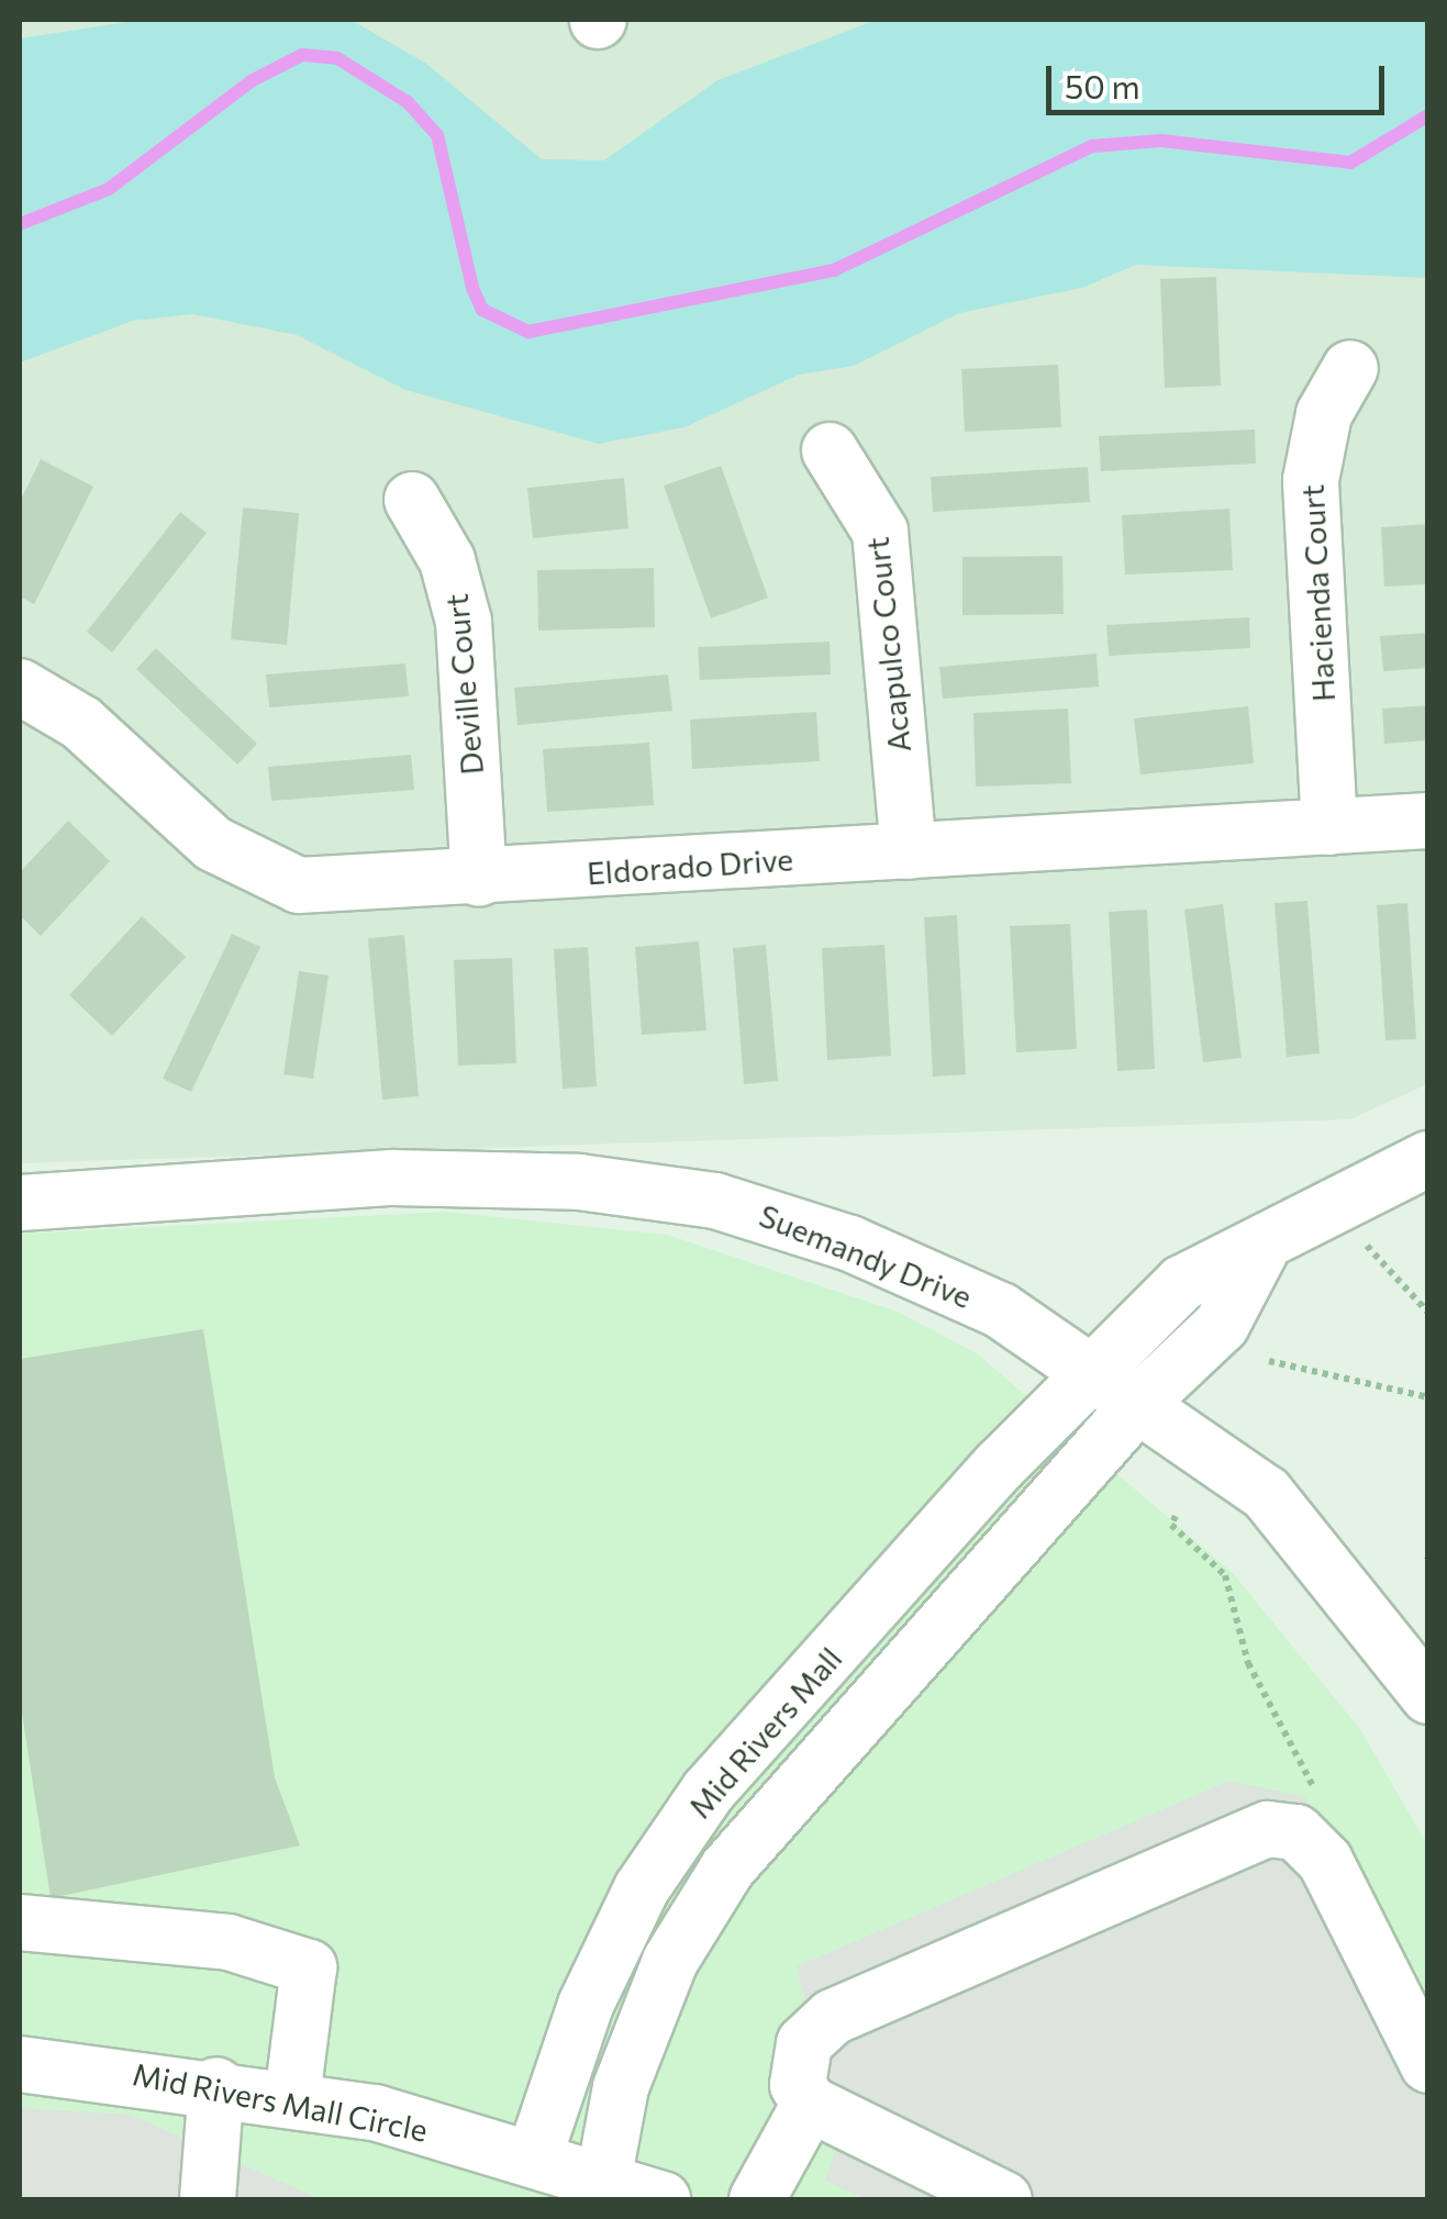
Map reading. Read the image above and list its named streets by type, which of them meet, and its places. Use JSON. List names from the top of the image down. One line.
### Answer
{"streets":{"street":["Hacienda Court","Acapulco Court","Deville Court","Eldorado Drive","Suemandy Drive","Mid Rivers Mall","Mid Rivers Mall Circle"]},"crossings":[["Hacienda Court","Eldorado Drive"],["Acapulco Court","Eldorado Drive"],["Deville Court","Eldorado Drive"],["Suemandy Drive","Mid Rivers Mall"],["Mid Rivers Mall","Mid Rivers Mall Circle"]],"scale_bar":"50 m"}
